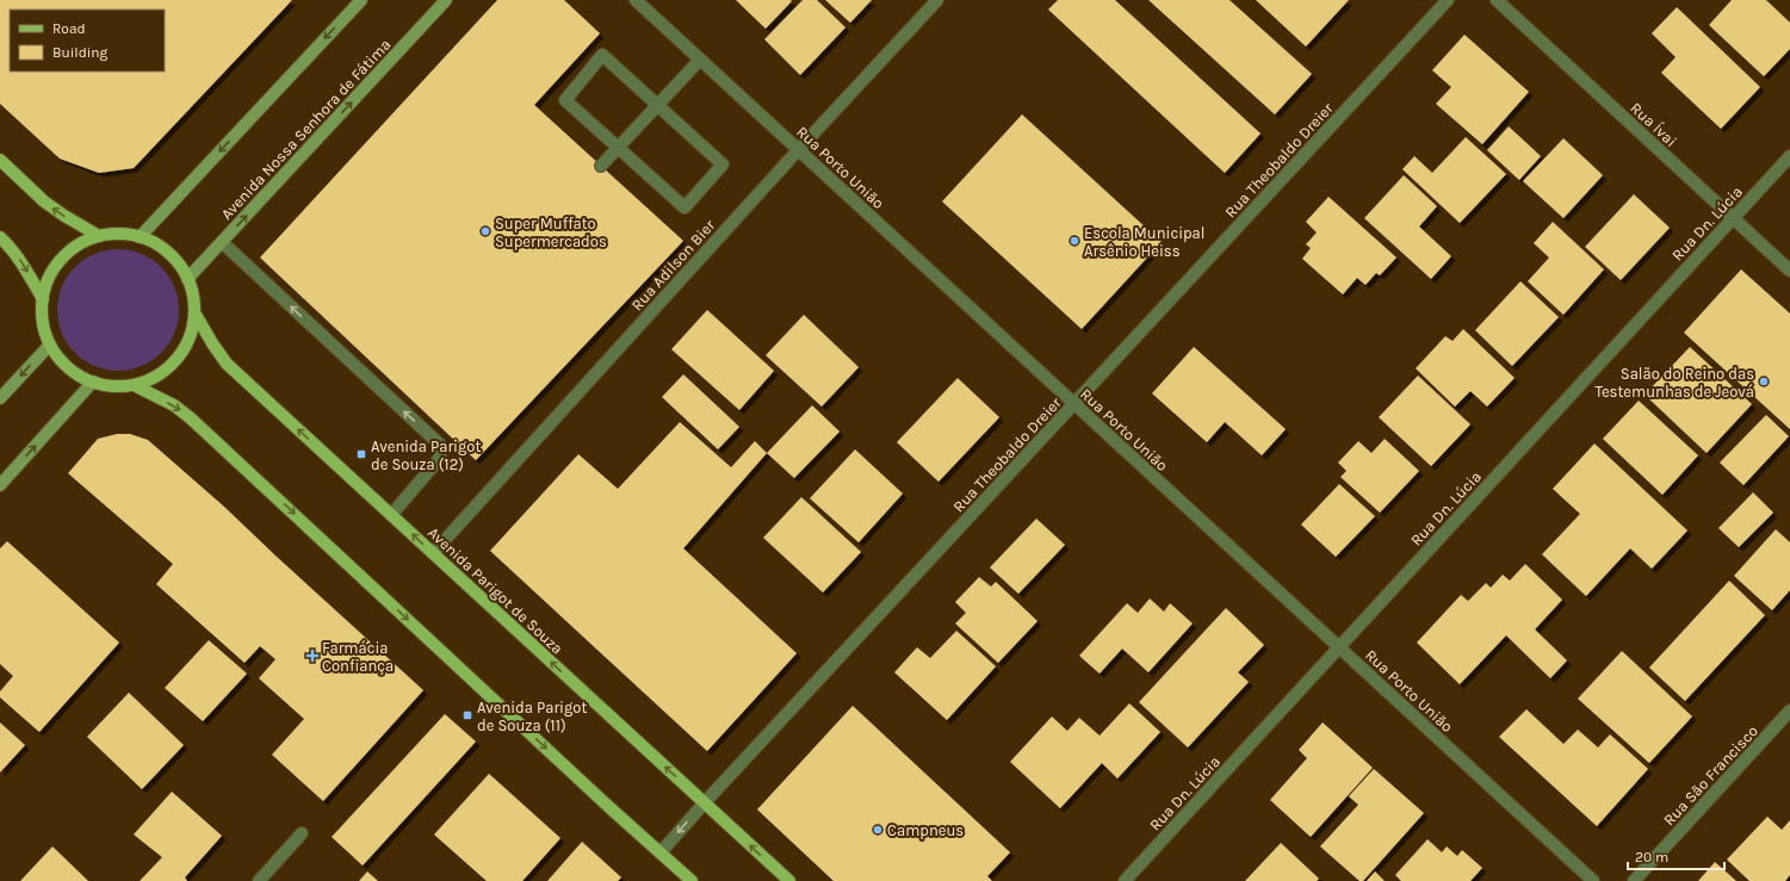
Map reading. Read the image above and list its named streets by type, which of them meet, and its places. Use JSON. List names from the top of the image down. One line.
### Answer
{"streets":{"main road":["Avenida Parigot de Souza"],"street":["Rua Ívai","Avenida Nossa Senhora de Fátima","Rua Theobaldo Dreier","Rua Porto União","Rua Dn. Lúcia","Rua Adilson Bier","Rua São Francisco"]},"crossings":[["Rua Ívai","Rua Dn. Lúcia"],["Avenida Nossa Senhora de Fátima","Avenida Parigot de Souza"],["Rua Theobaldo Dreier","Rua Porto União"],["Rua Theobaldo Dreier","Avenida Parigot de Souza"],["Rua Porto União","Rua Dn. Lúcia"],["Rua Porto União","Rua Adilson Bier"],["Rua Adilson Bier","Avenida Parigot de Souza"]],"places":{"other":["Super Muffato Supermercados","Escola Municipal Arsênio Heiss","Salão do Reino das Testemunhas de Jeová","Campneus"],"transit":["Avenida Parigot de Souza (12)","Avenida Parigot de Souza (11)"],"health":["Farmácia Confiança"]},"legend":["Road","Building"],"scale_bar":"20 m"}
